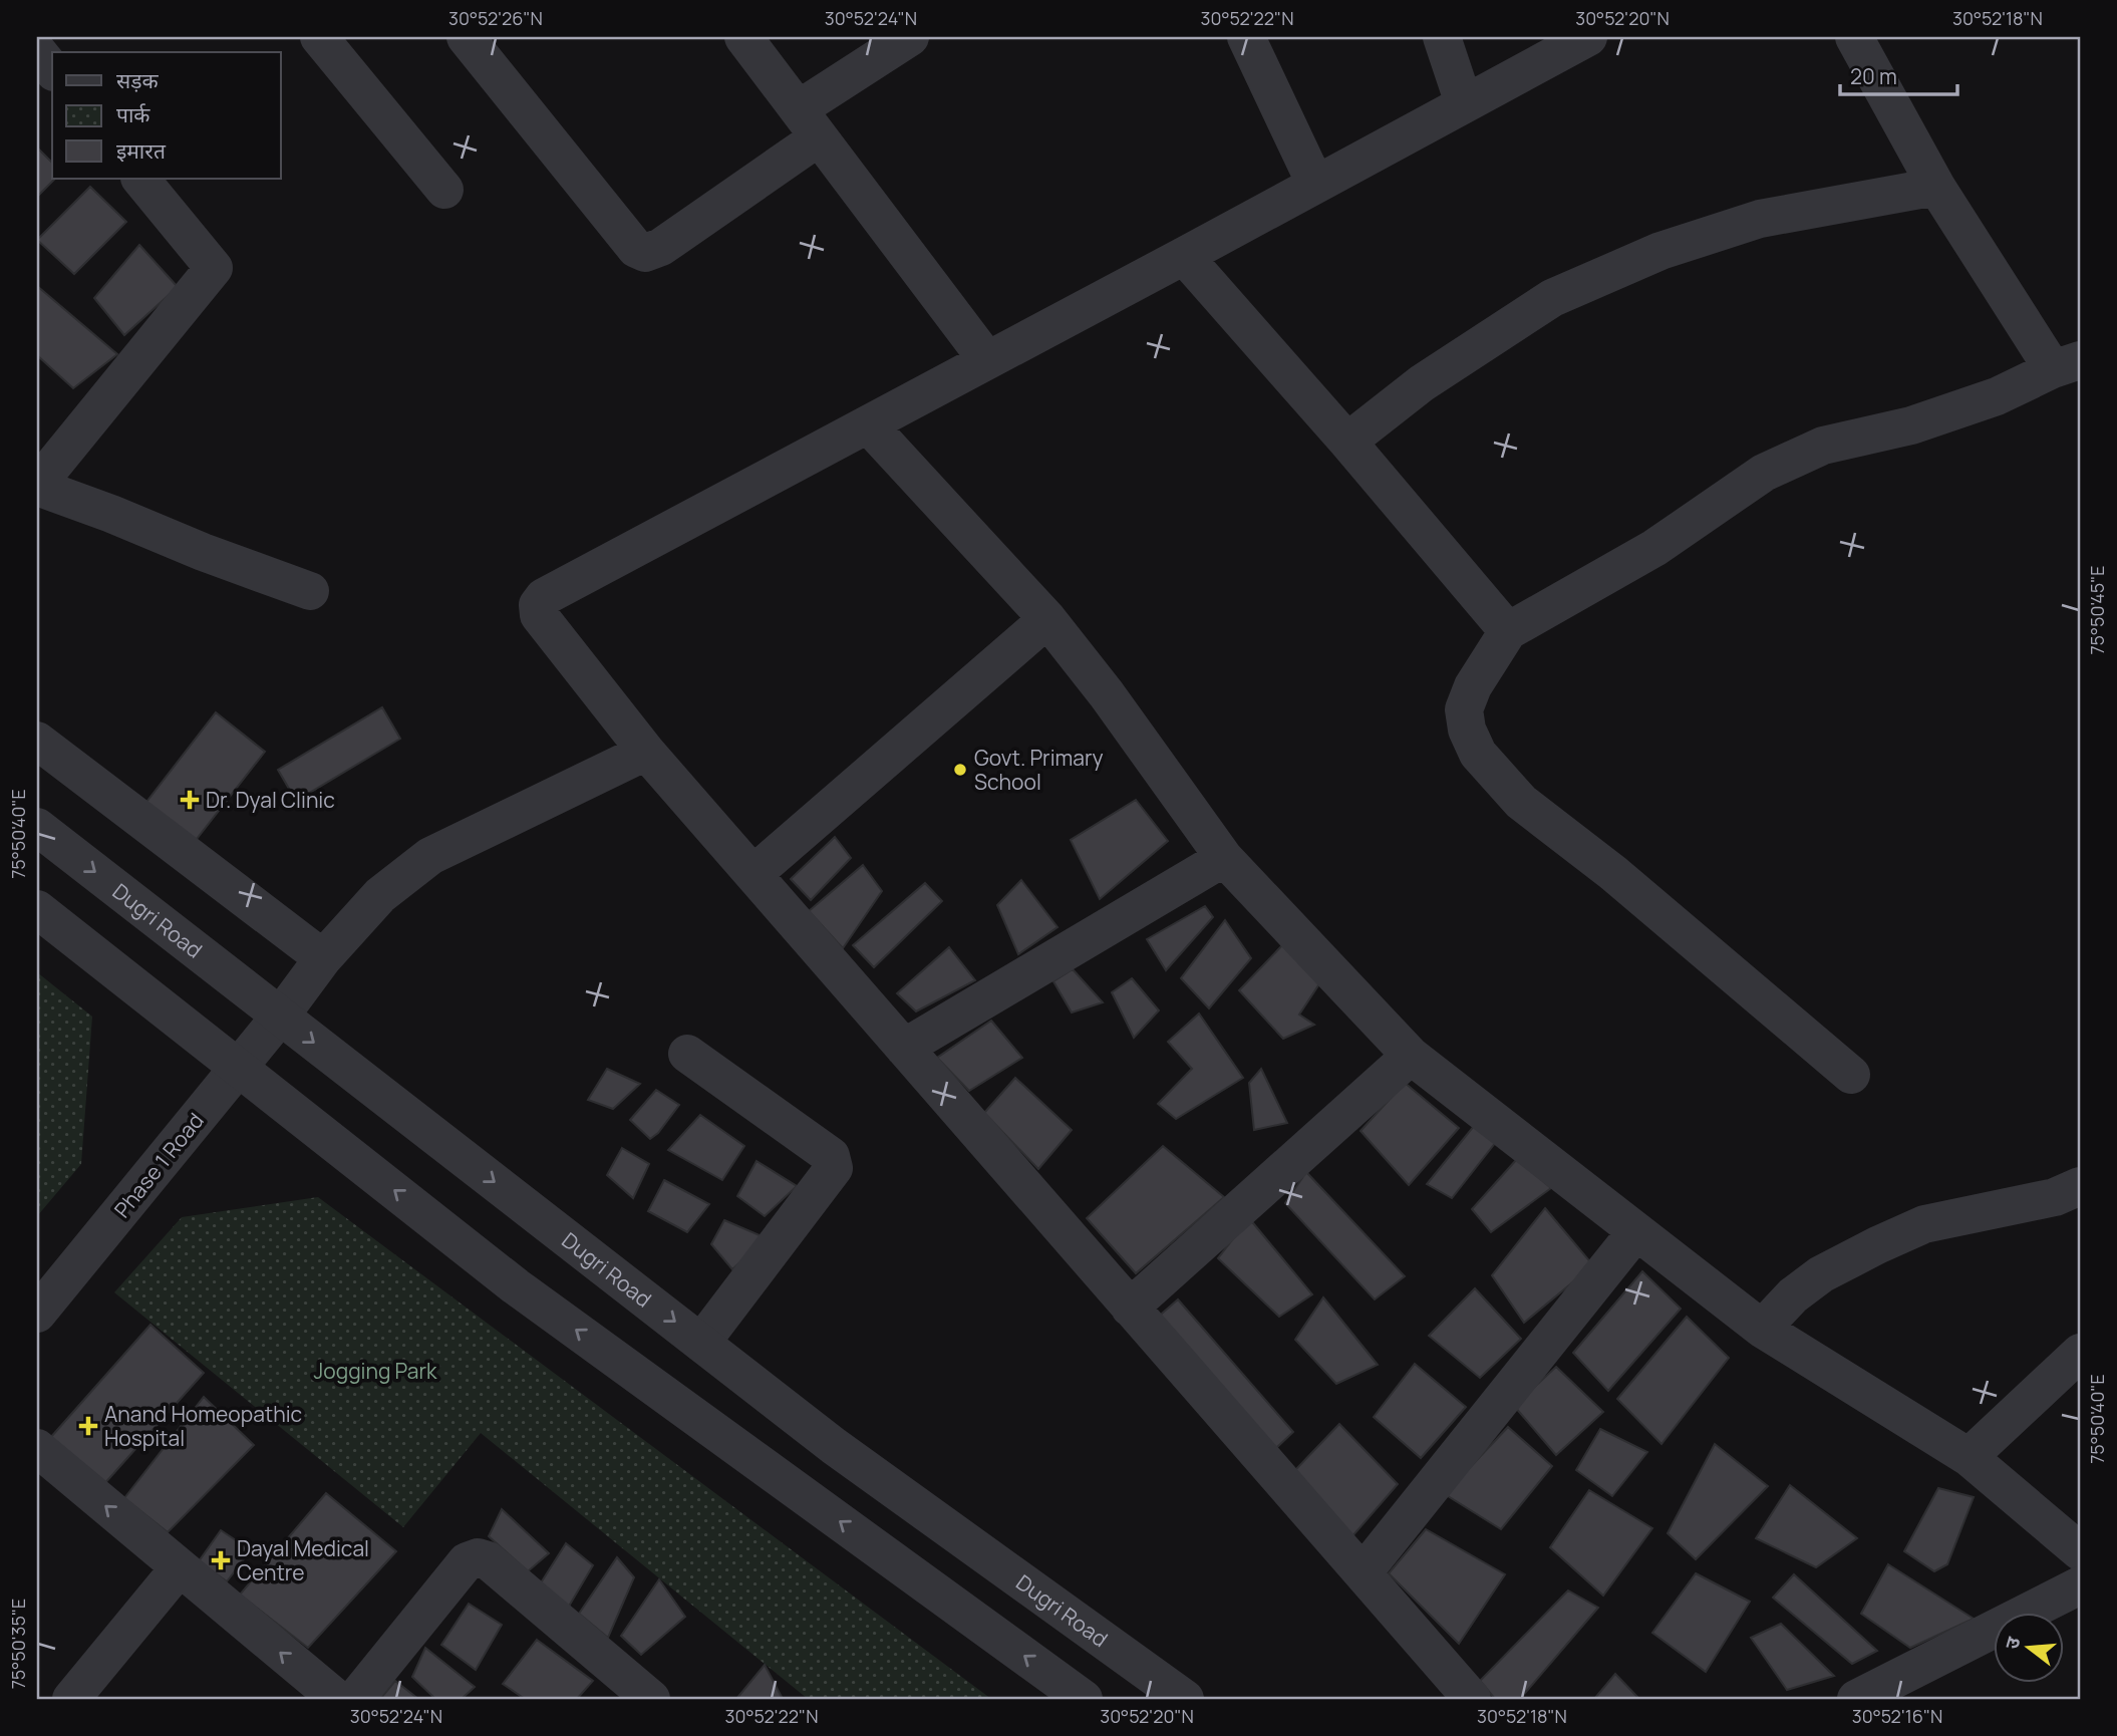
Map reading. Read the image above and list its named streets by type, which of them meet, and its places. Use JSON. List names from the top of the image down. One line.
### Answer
{"streets":{"street":["Dugri Road","Phase 1 Road"]},"crossings":[["Dugri Road","Phase 1 Road"]],"parks":["Jogging Park"],"places":{"other":["Govt. Primary School"],"health":["Dr. Dyal Clinic","Anand Homeopathic Hospital","Dayal Medical Centre"]},"legend":["सड़क","पार्क","इमारत"],"scale_bar":"20 m","north":"left","coordinates":["30°52'26\"N","30°52'24\"N","30°52'22\"N","30°52'20\"N","30°52'18\"N","75°50'45\"E","75°50'40\"E","75°50'35\"E","30°52'16\"N"]}
